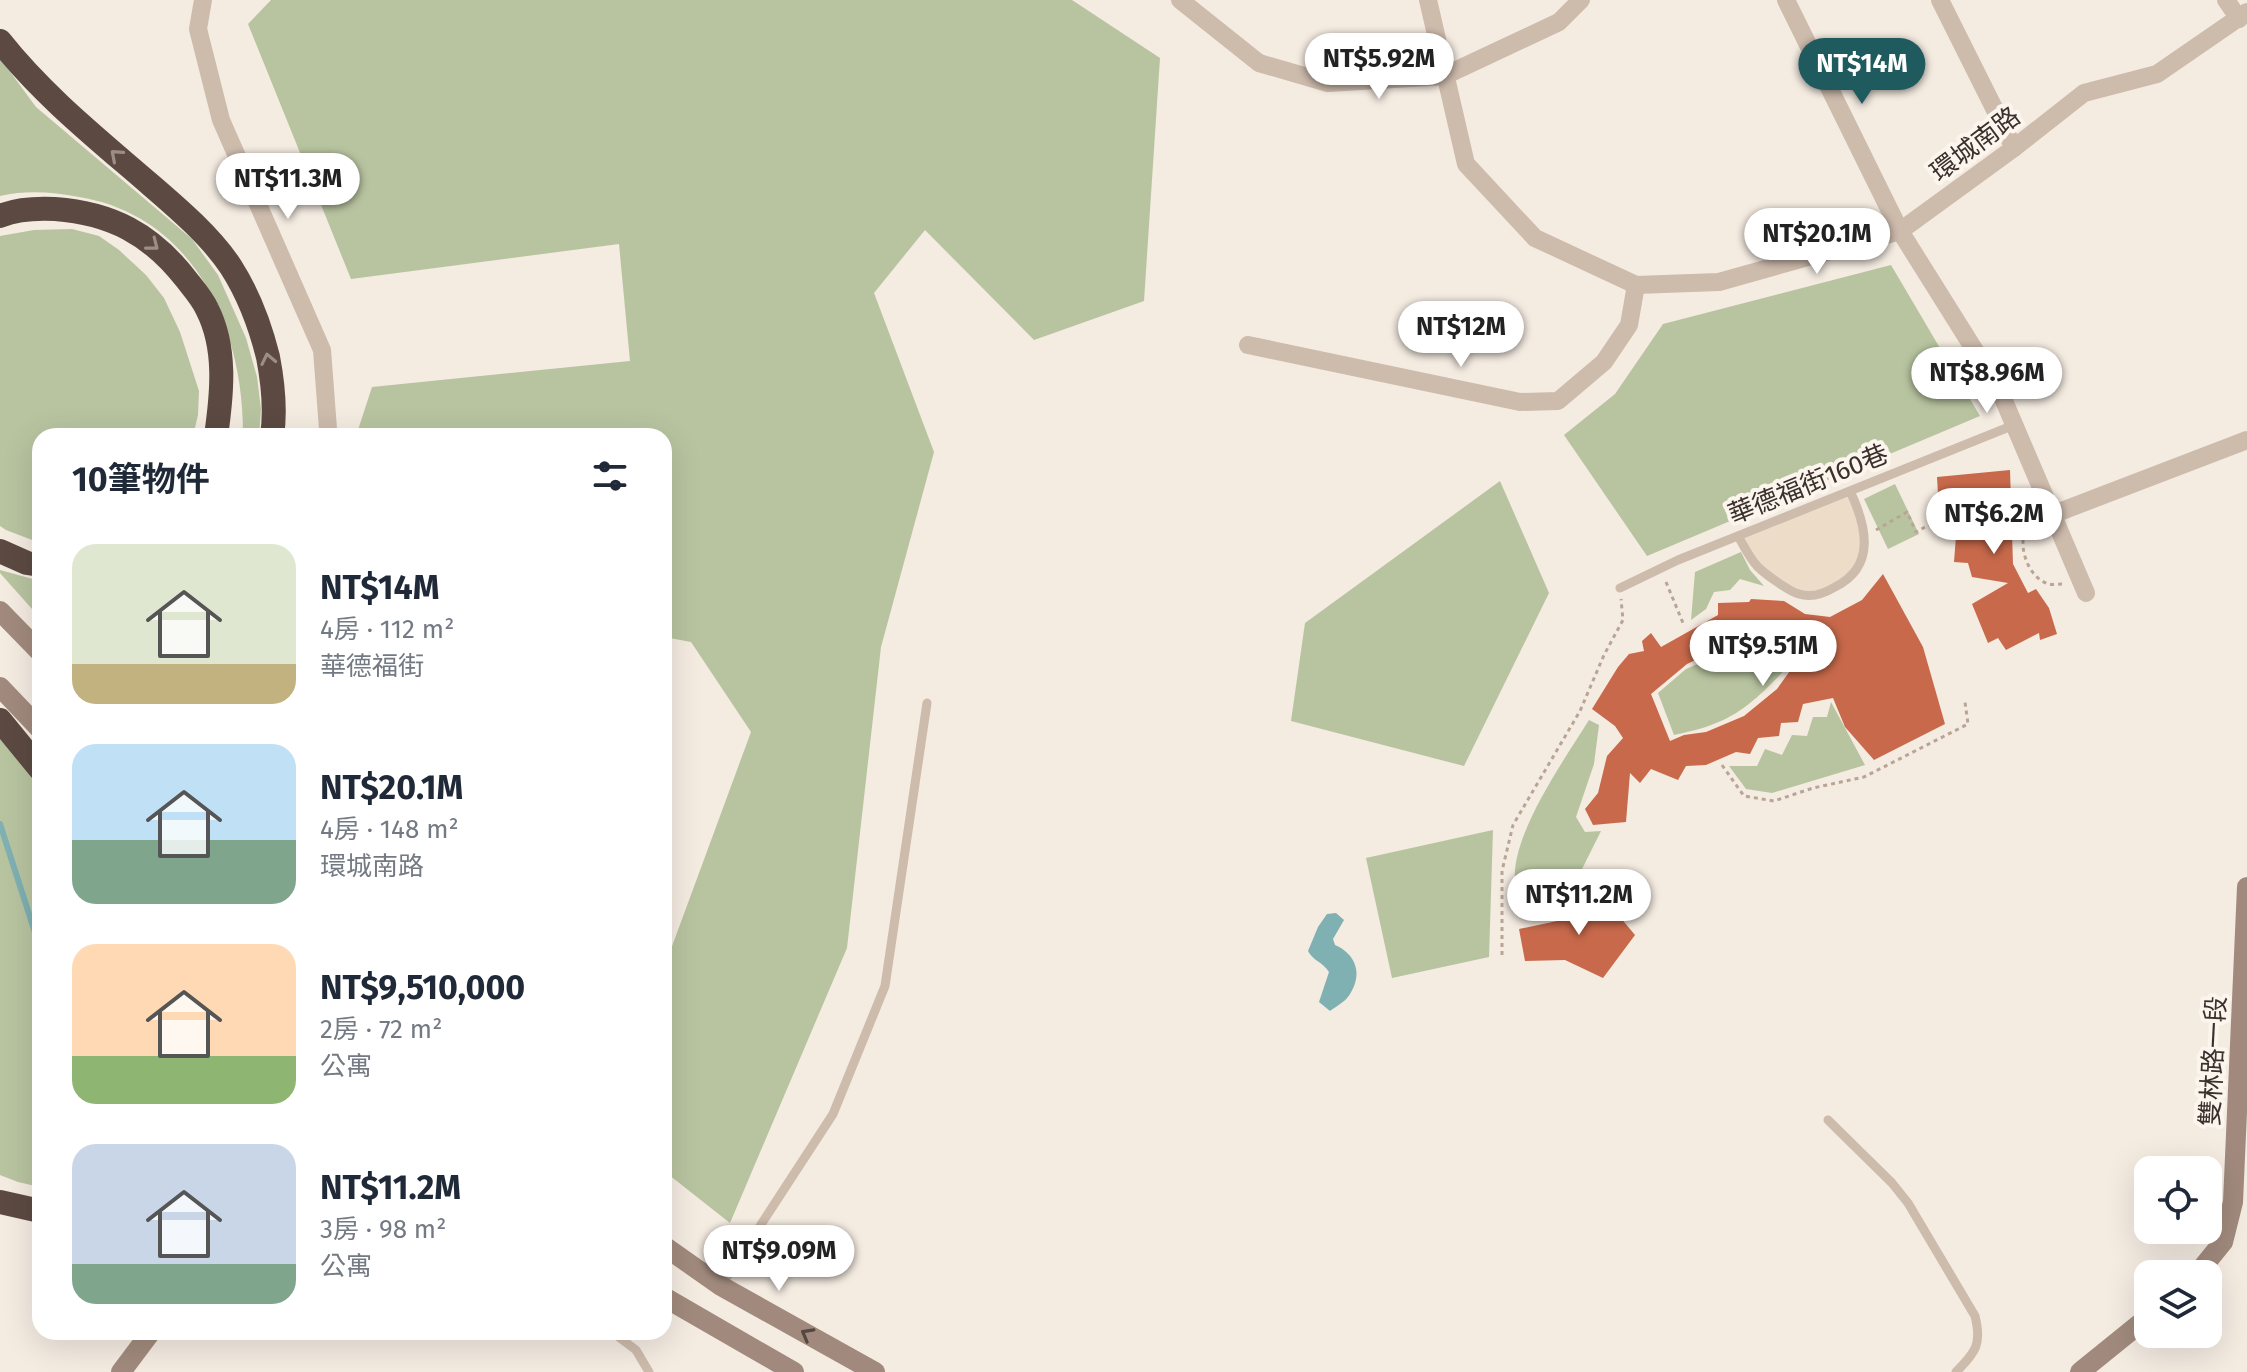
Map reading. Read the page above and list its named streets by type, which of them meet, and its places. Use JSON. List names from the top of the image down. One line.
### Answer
{"streets":{"street":["環城南路","雙林路一段"],"lane":["華德福街160巷"]},"page":{"price":["NT$5.92M","NT$14M","NT$11.3M","NT$20.1M","NT$12M","NT$8.96M","NT$6.2M","NT$9.51M","NT$11.2M","NT$9.09M"],"heading":"10筆物件","list":[{"name":"NT$14M","note":"4房 · 112 m² · 華德福街"},{"name":"NT$20.1M","note":"4房 · 148 m² · 環城南路"},{"name":"NT$9,510,000","note":"2房 · 72 m² · 公寓"},{"name":"NT$11.2M","note":"3房 · 98 m² · 公寓"}]}}
